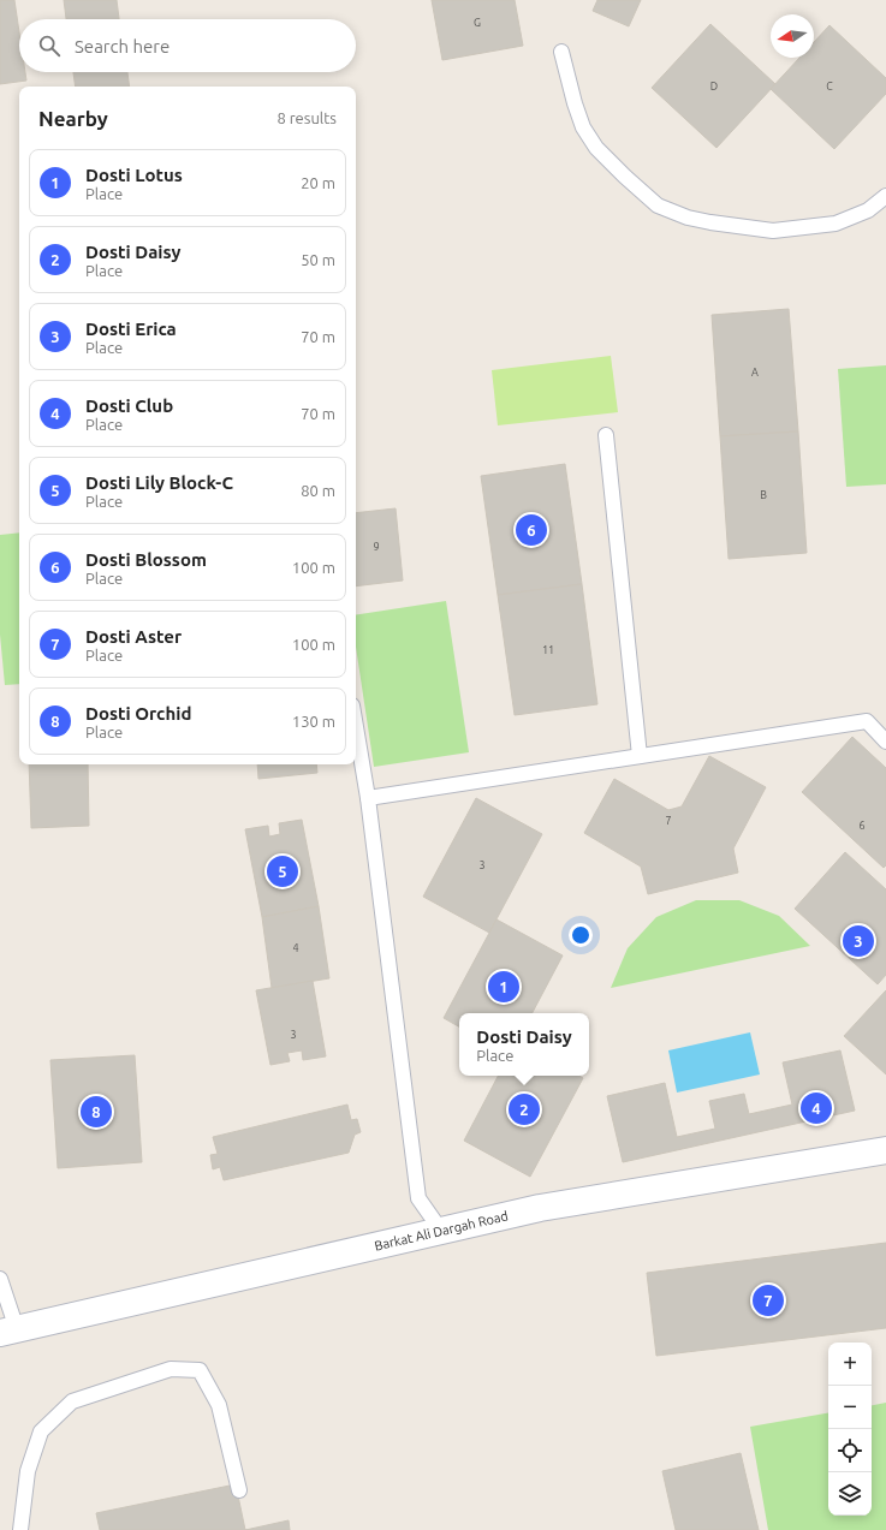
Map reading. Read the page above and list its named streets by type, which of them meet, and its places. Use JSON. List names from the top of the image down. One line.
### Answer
{"streets":{"main road":["Barkat Ali Dargah Road"]},"house_numbers":["G","D","C","A","B","9","11","7","6","3","4","3"],"north":"left","page":{"search":"Search here","heading":["Nearby","8 results"],"list":[{"mark":"1","name":"Dosti Lotus","note":"Place","value":"20 m"},{"mark":"2","name":"Dosti Daisy","note":"Place","value":"50 m"},{"mark":"3","name":"Dosti Erica","note":"Place","value":"70 m"},{"mark":"4","name":"Dosti Club","note":"Place","value":"70 m"},{"mark":"5","name":"Dosti Lily Block-C","note":"Place","value":"80 m"},{"mark":"6","name":"Dosti Blossom","note":"Place","value":"100 m"},{"mark":"7","name":"Dosti Aster","note":"Place","value":"100 m"},{"mark":"8","name":"Dosti Orchid","note":"Place","value":"130 m"}],"pins":["6","5","3","1","4","2","8","7"],"popup":["Dosti Daisy","Place"],"map_buttons":["+","−"]}}
